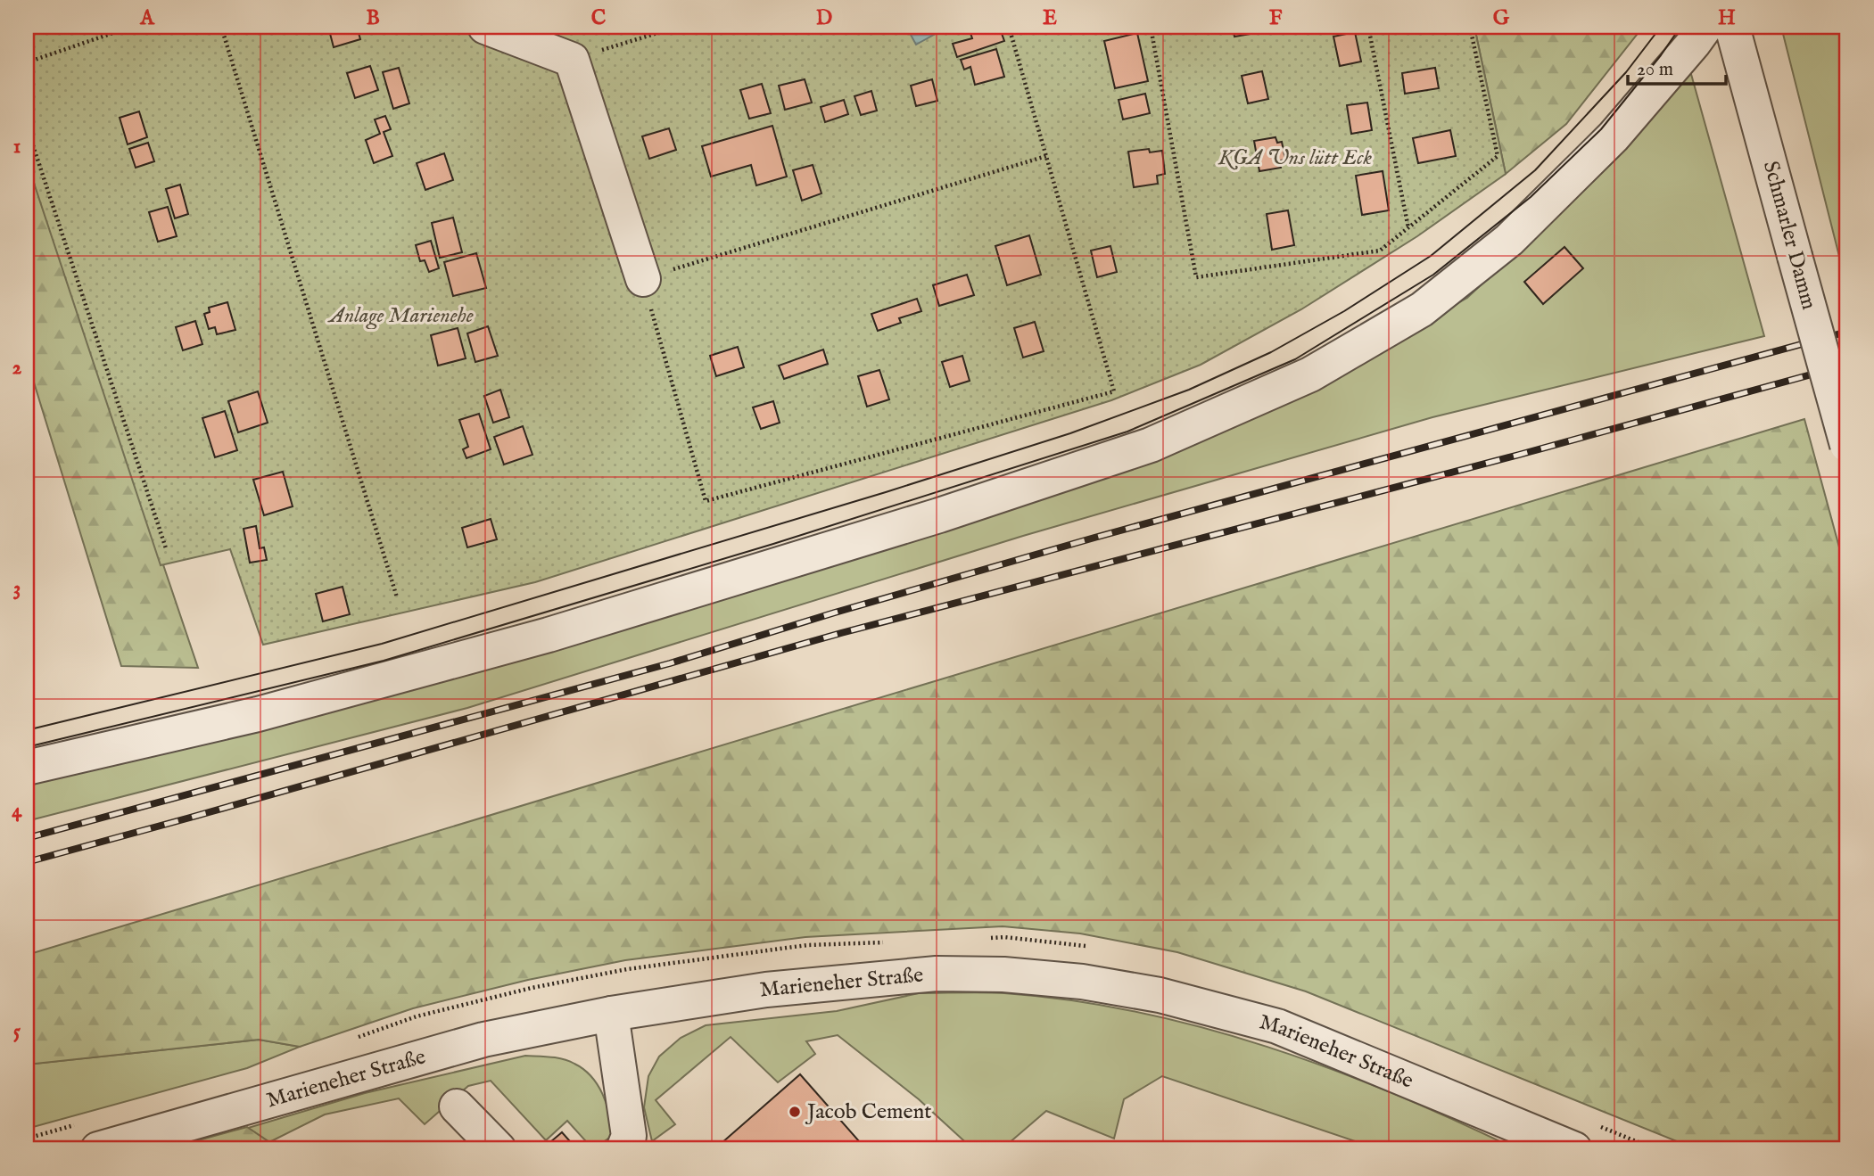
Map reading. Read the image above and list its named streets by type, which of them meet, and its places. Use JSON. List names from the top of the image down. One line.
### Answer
{"streets":{"street":["Schmarler Damm","Marieneher Straße"]},"parks":["KGA Uns lütt Eck","Anlage Marienehe"],"places":["Jacob Cement"],"scale_bar":"20 m","grid":{"columns":["A","B","C","D","E","F","G","H"],"rows":["1","2","3","4","5"]}}
